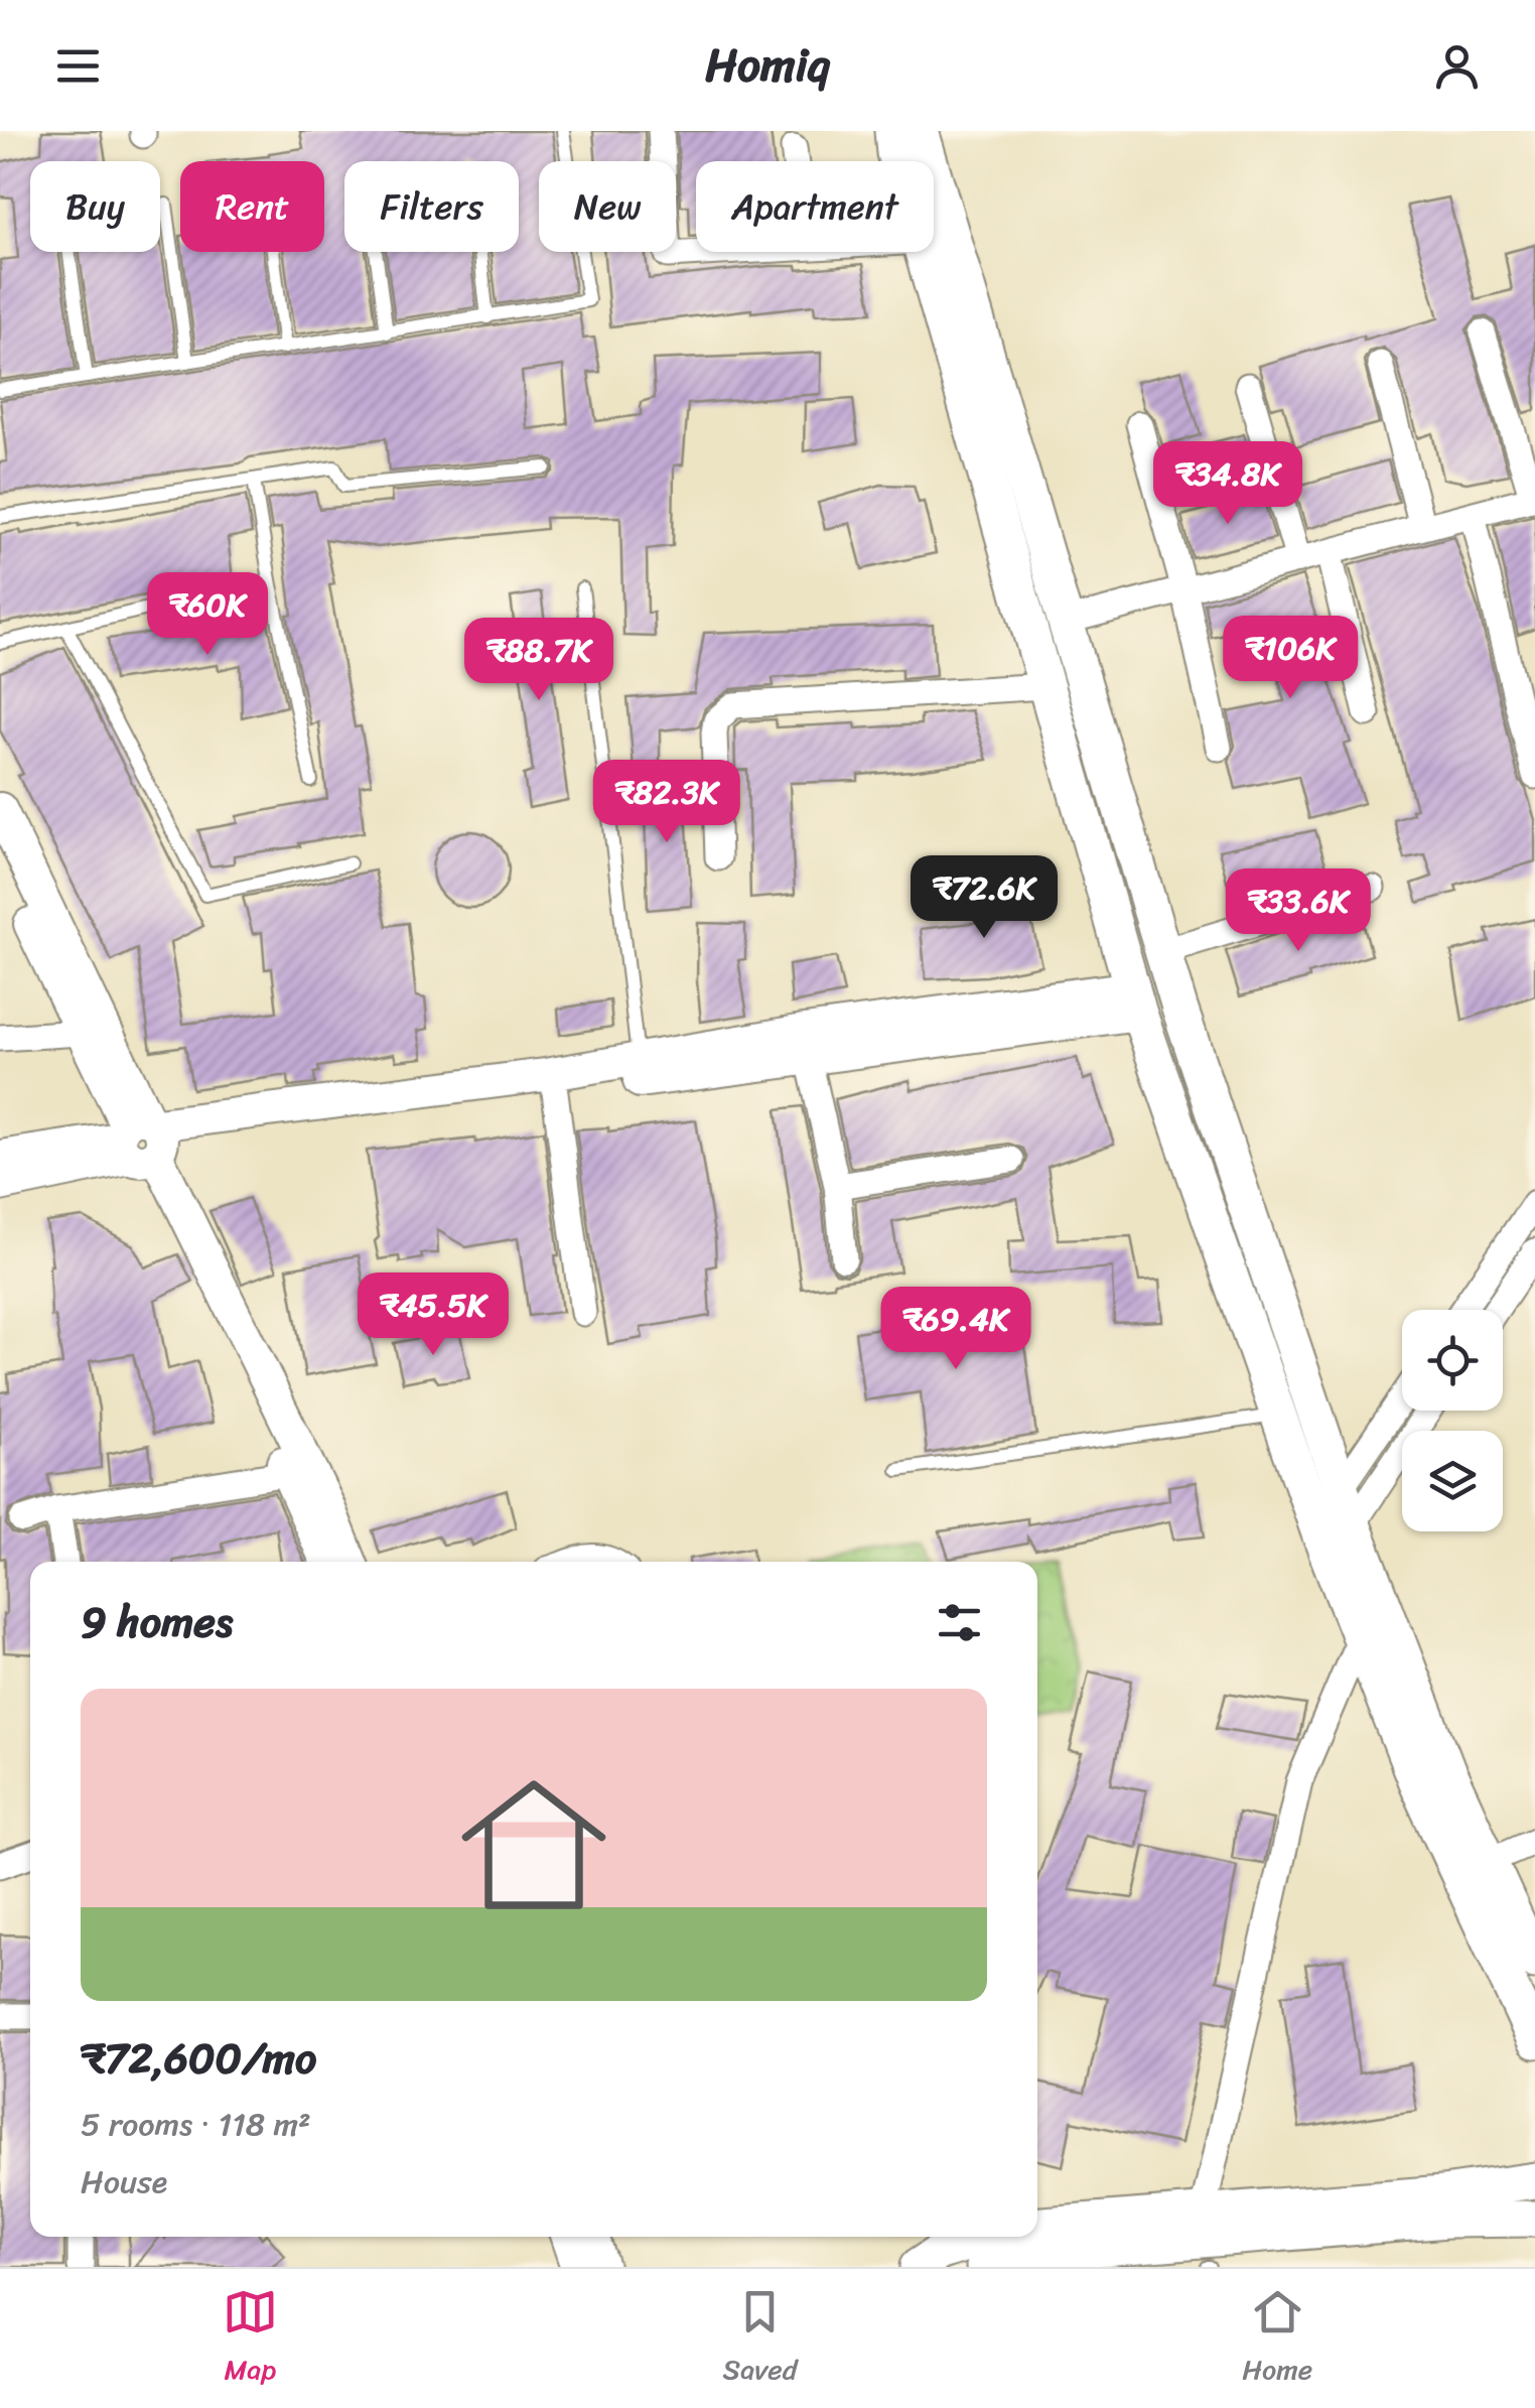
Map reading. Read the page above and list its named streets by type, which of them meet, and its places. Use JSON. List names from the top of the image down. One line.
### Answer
{"page":{"header":"Homiq","chip":["Buy","Rent","Filters","New","Apartment"],"price":["₹34.8K","₹60K","₹106K","₹88.7K","₹82.3K","₹72.6K","₹33.6K","₹45.5K","₹69.4K"],"heading":"9 homes","list":[{"name":"₹72,600/mo","note":"5 rooms · 118 m² · House"}],"tabs":["Map","Saved","Home"]}}
